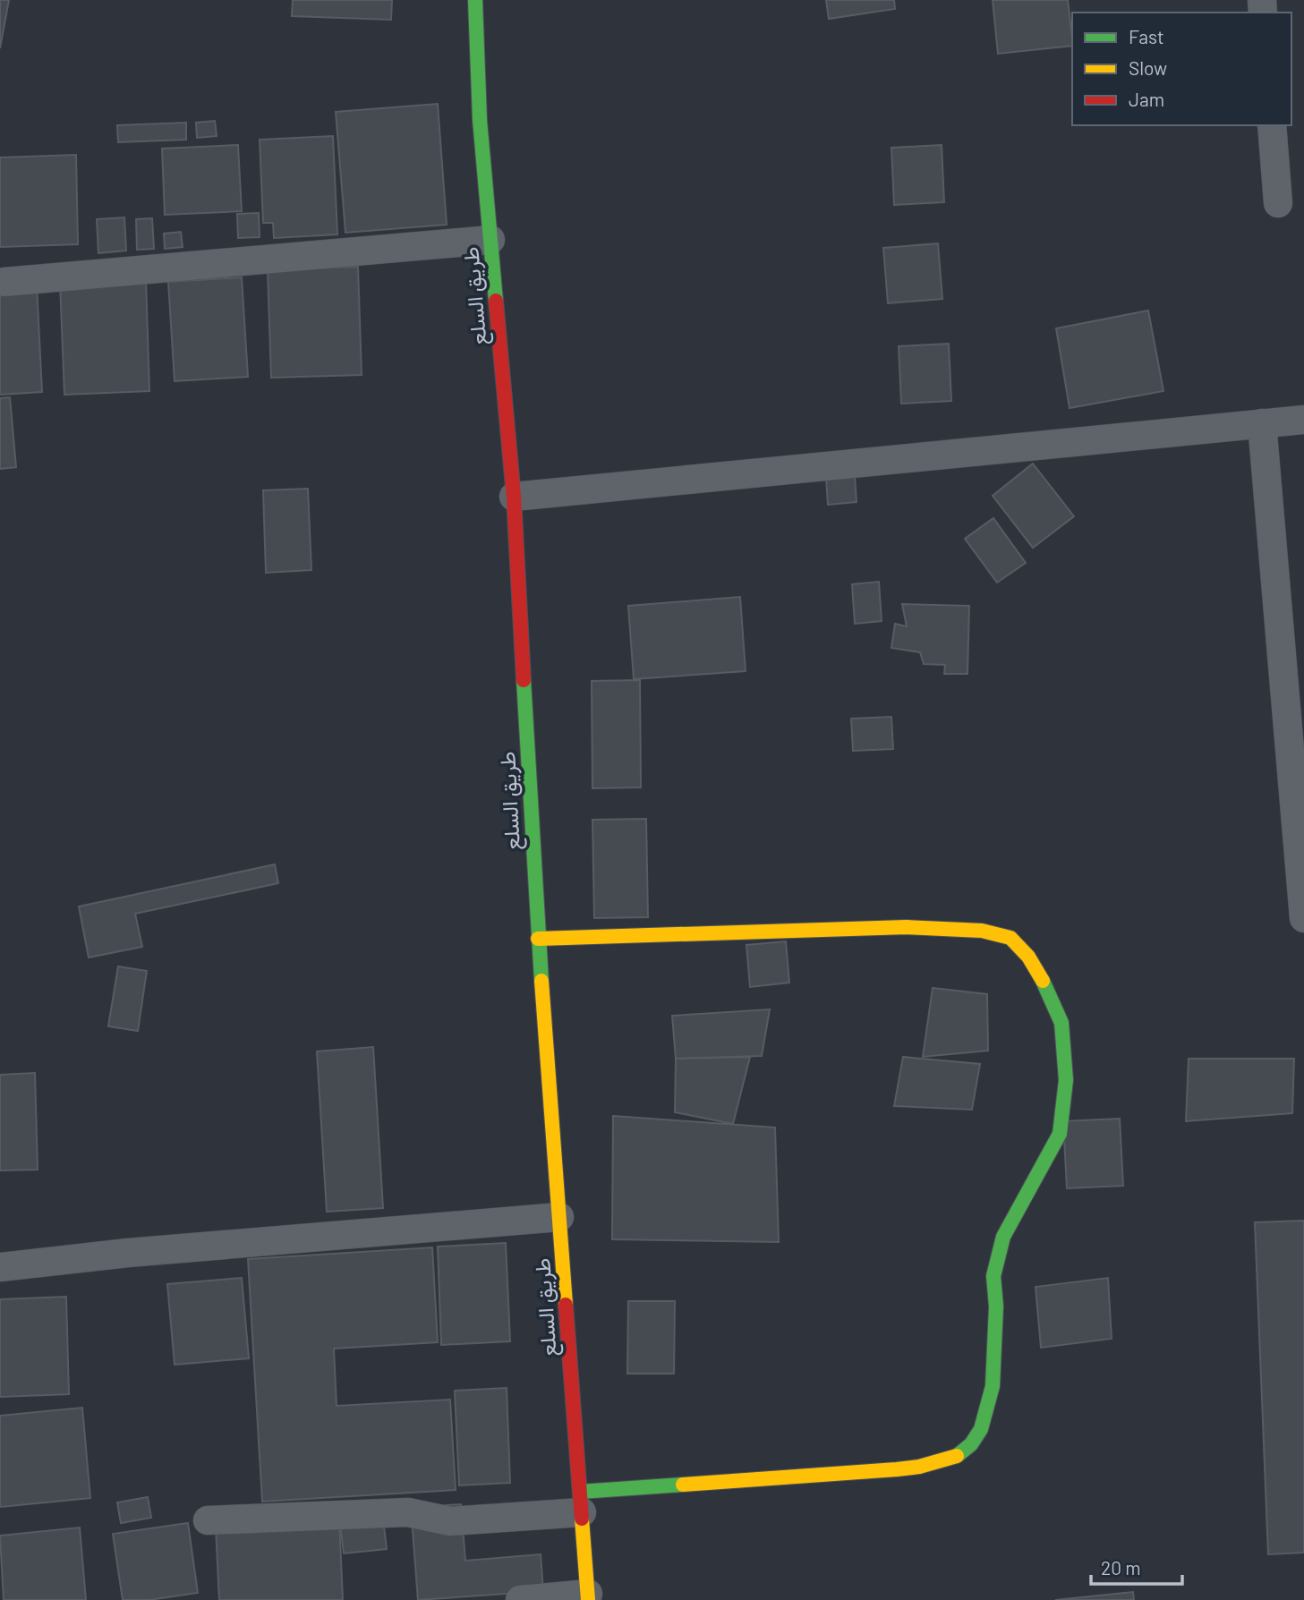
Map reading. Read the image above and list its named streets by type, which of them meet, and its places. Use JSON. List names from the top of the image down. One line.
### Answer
{"streets":{"street":["طريق السلع"]},"legend":["Fast","Slow","Jam"],"scale_bar":"20 m"}
